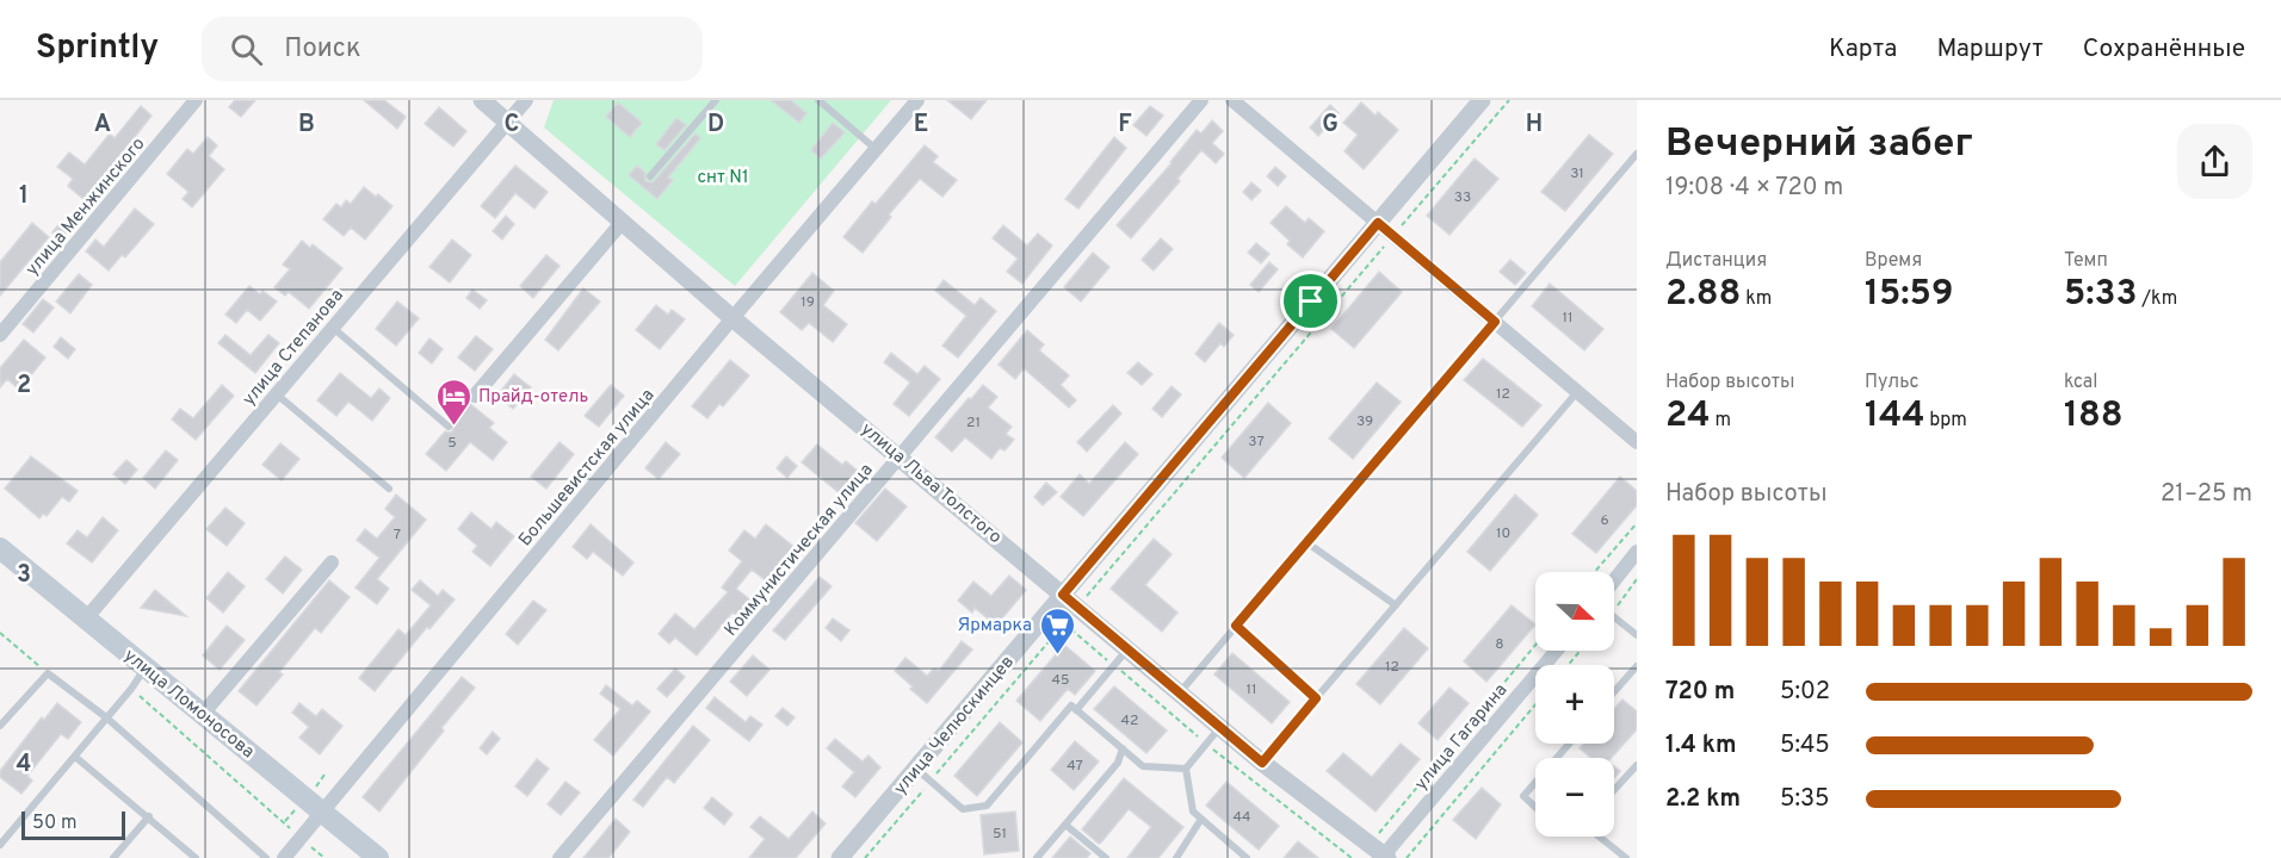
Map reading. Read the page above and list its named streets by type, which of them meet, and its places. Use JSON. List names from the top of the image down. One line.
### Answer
{"streets":{"main road":["улица Ломоносова"],"street":["улица Менжинского","улица Степанова","Большевистская улица","улица Льва Толстого","Коммунистическая улица","улица Челюскинцев","улица Гагарина"]},"crossings":[["улица Степанова","улица Льва Толстого"],["улица Степанова","улица Ломоносова"],["Большевистская улица","улица Льва Толстого"],["Большевистская улица","улица Ломоносова"],["улица Льва Толстого","Коммунистическая улица"],["улица Льва Толстого","улица Челюскинцев"],["улица Льва Толстого","улица Гагарина"]],"parks":["снт N1"],"places":{"hotel":["Прайд-отель"],"supermarket":["Ярмарка"]},"house_numbers":["31","33","19","11","12","39","21","37","5","6","10","7","8","12","45","11","42","47","44","51"],"scale_bar":"50 m","north":"right","page":{"header":"Sprintly","search":"Поиск","nav":["Карта","Маршрут","Сохранённые"],"heading":["Вечерний забег","19:08 · 4 × 720 m"],"stats":[["Дистанция","2.88 km"],["Время","15:59"],["Темп","5:33 /km"],["Набор высоты","24 m"],["Пульс","144 bpm"],["kcal","188"]],"chart":["Набор высоты","21–25 m"],"map_buttons":["+","−"],"list":[{"name":"720 m","note":"5:02"},{"name":"1.4 km","note":"5:45"},{"name":"2.2 km","note":"5:35"}],"scale":"50 m"},"grid":{"columns":["A","B","C","D","E","F","G","H"],"rows":["1","2","3","4"]}}
